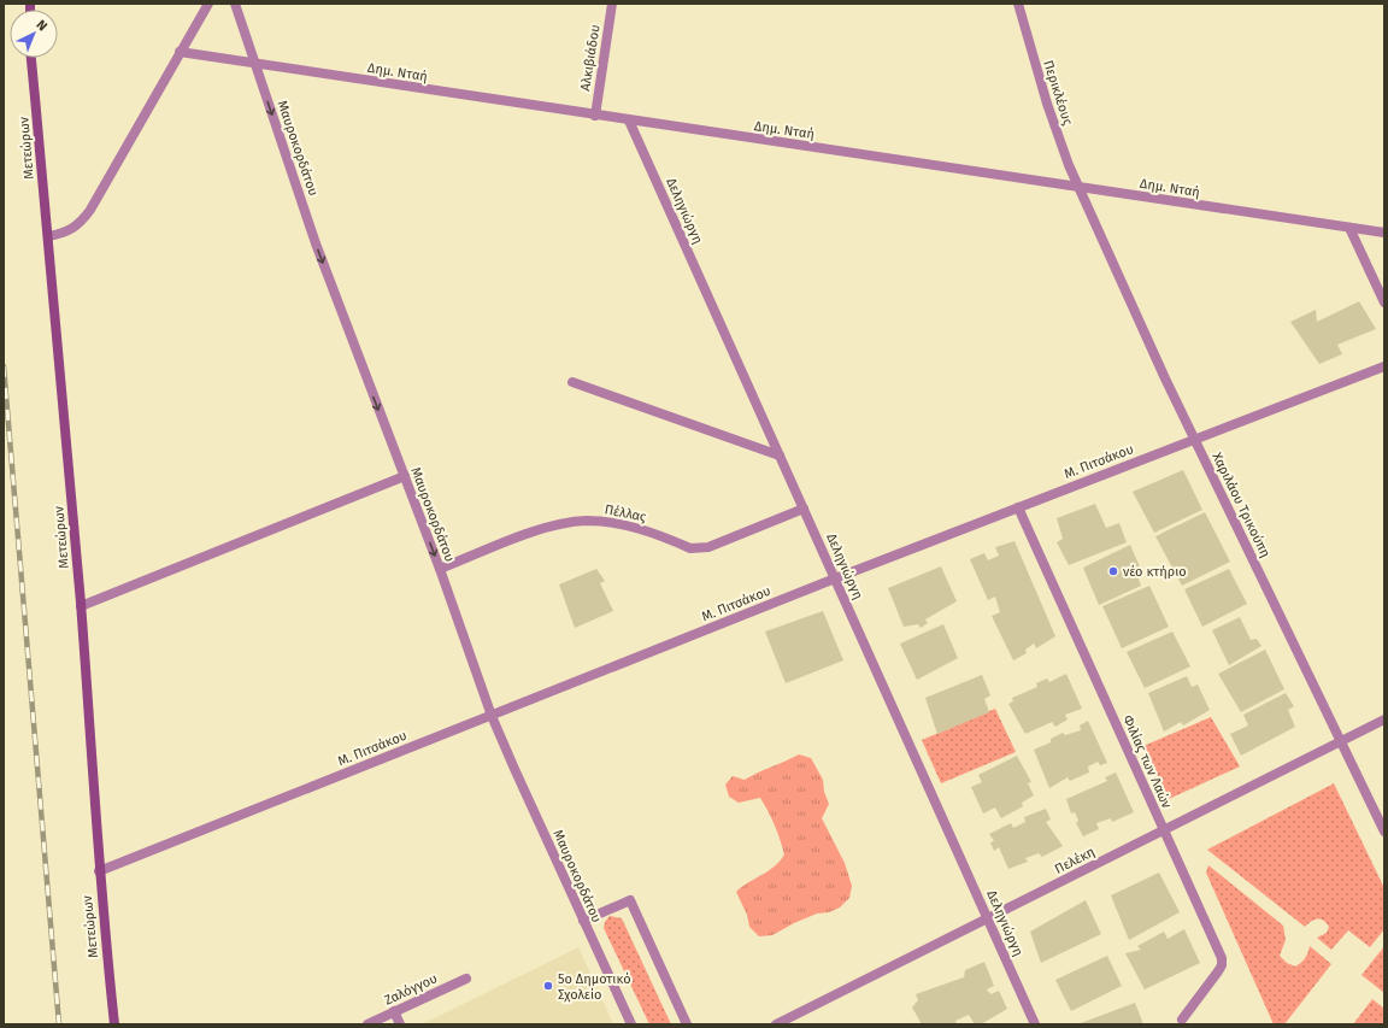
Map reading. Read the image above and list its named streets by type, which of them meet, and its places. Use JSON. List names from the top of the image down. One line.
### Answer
{"streets":{"main road":["Μετεώρων"],"street":["Αλκιβιάδου","Δημ. Νταή","Περικλέους","Μαυροκορδάτου","Δεληγιώργη","Μ. Πιτσάκου","Χαριλάου Τρικούπη","Πέλλας","Φιλίας των Λαών","Πελέκη","Ζαλόγγου"]},"crossings":[["Αλκιβιάδου","Δημ. Νταή"],["Δημ. Νταή","Περικλέους"],["Δημ. Νταή","Μαυροκορδάτου"],["Δημ. Νταή","Δεληγιώργη"],["Δημ. Νταή","Χαριλάου Τρικούπη"],["Περικλέους","Χαριλάου Τρικούπη"],["Μετεώρων","Μ. Πιτσάκου"],["Μαυροκορδάτου","Μ. Πιτσάκου"],["Μαυροκορδάτου","Πέλλας"],["Δεληγιώργη","Μ. Πιτσάκου"],["Δεληγιώργη","Πέλλας"],["Δεληγιώργη","Πελέκη"],["Μ. Πιτσάκου","Χαριλάου Τρικούπη"],["Μ. Πιτσάκου","Φιλίας των Λαών"],["Χαριλάου Τρικούπη","Πελέκη"],["Φιλίας των Λαών","Πελέκη"]],"one_way":["Μαυροκορδάτου"],"places":["νέο κτήριο","5ο Δημοτικό Σχολείο"],"north":"top right"}
